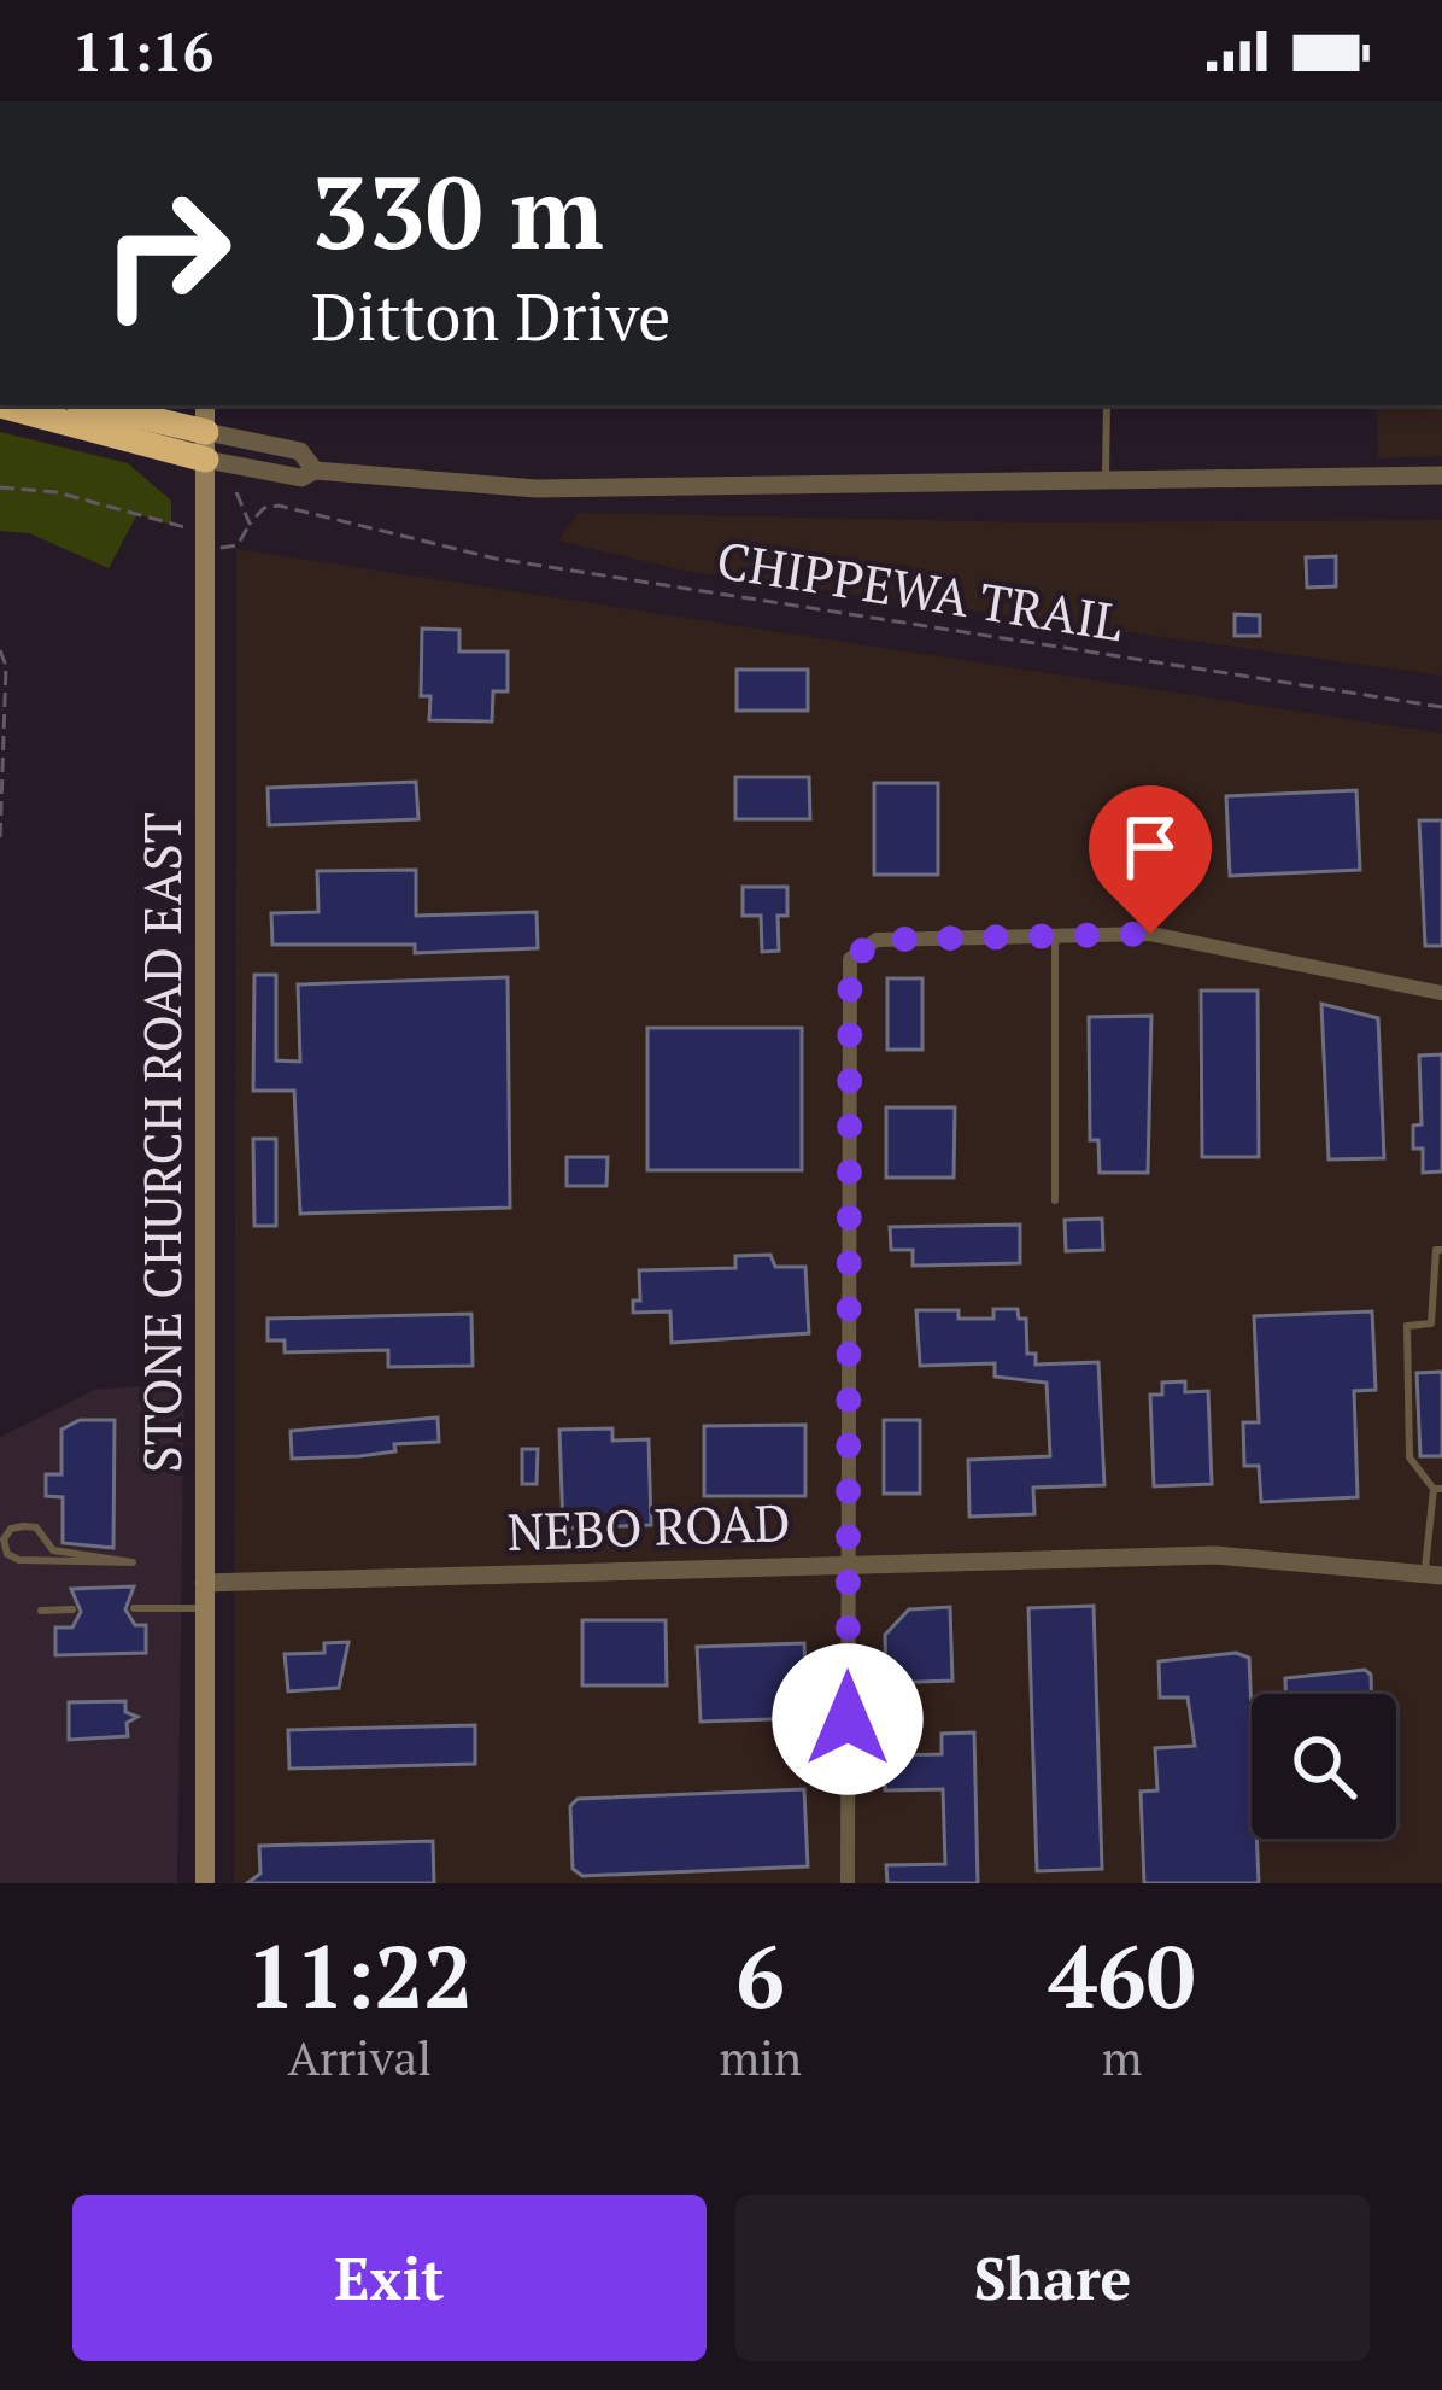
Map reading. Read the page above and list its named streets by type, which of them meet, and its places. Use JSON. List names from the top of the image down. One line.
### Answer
{"streets":{"main road":["STONE CHURCH ROAD EAST"],"street":["NEBO ROAD"],"path":["CHIPPEWA TRAIL"]},"crossings":[["STONE CHURCH ROAD EAST","NEBO ROAD"]],"page":{"status":"11:16","turn":["330 m","Ditton Drive"],"eta":["11:22","Arrival","6","min","460","m"],"buttons":["Exit","Share"]}}
